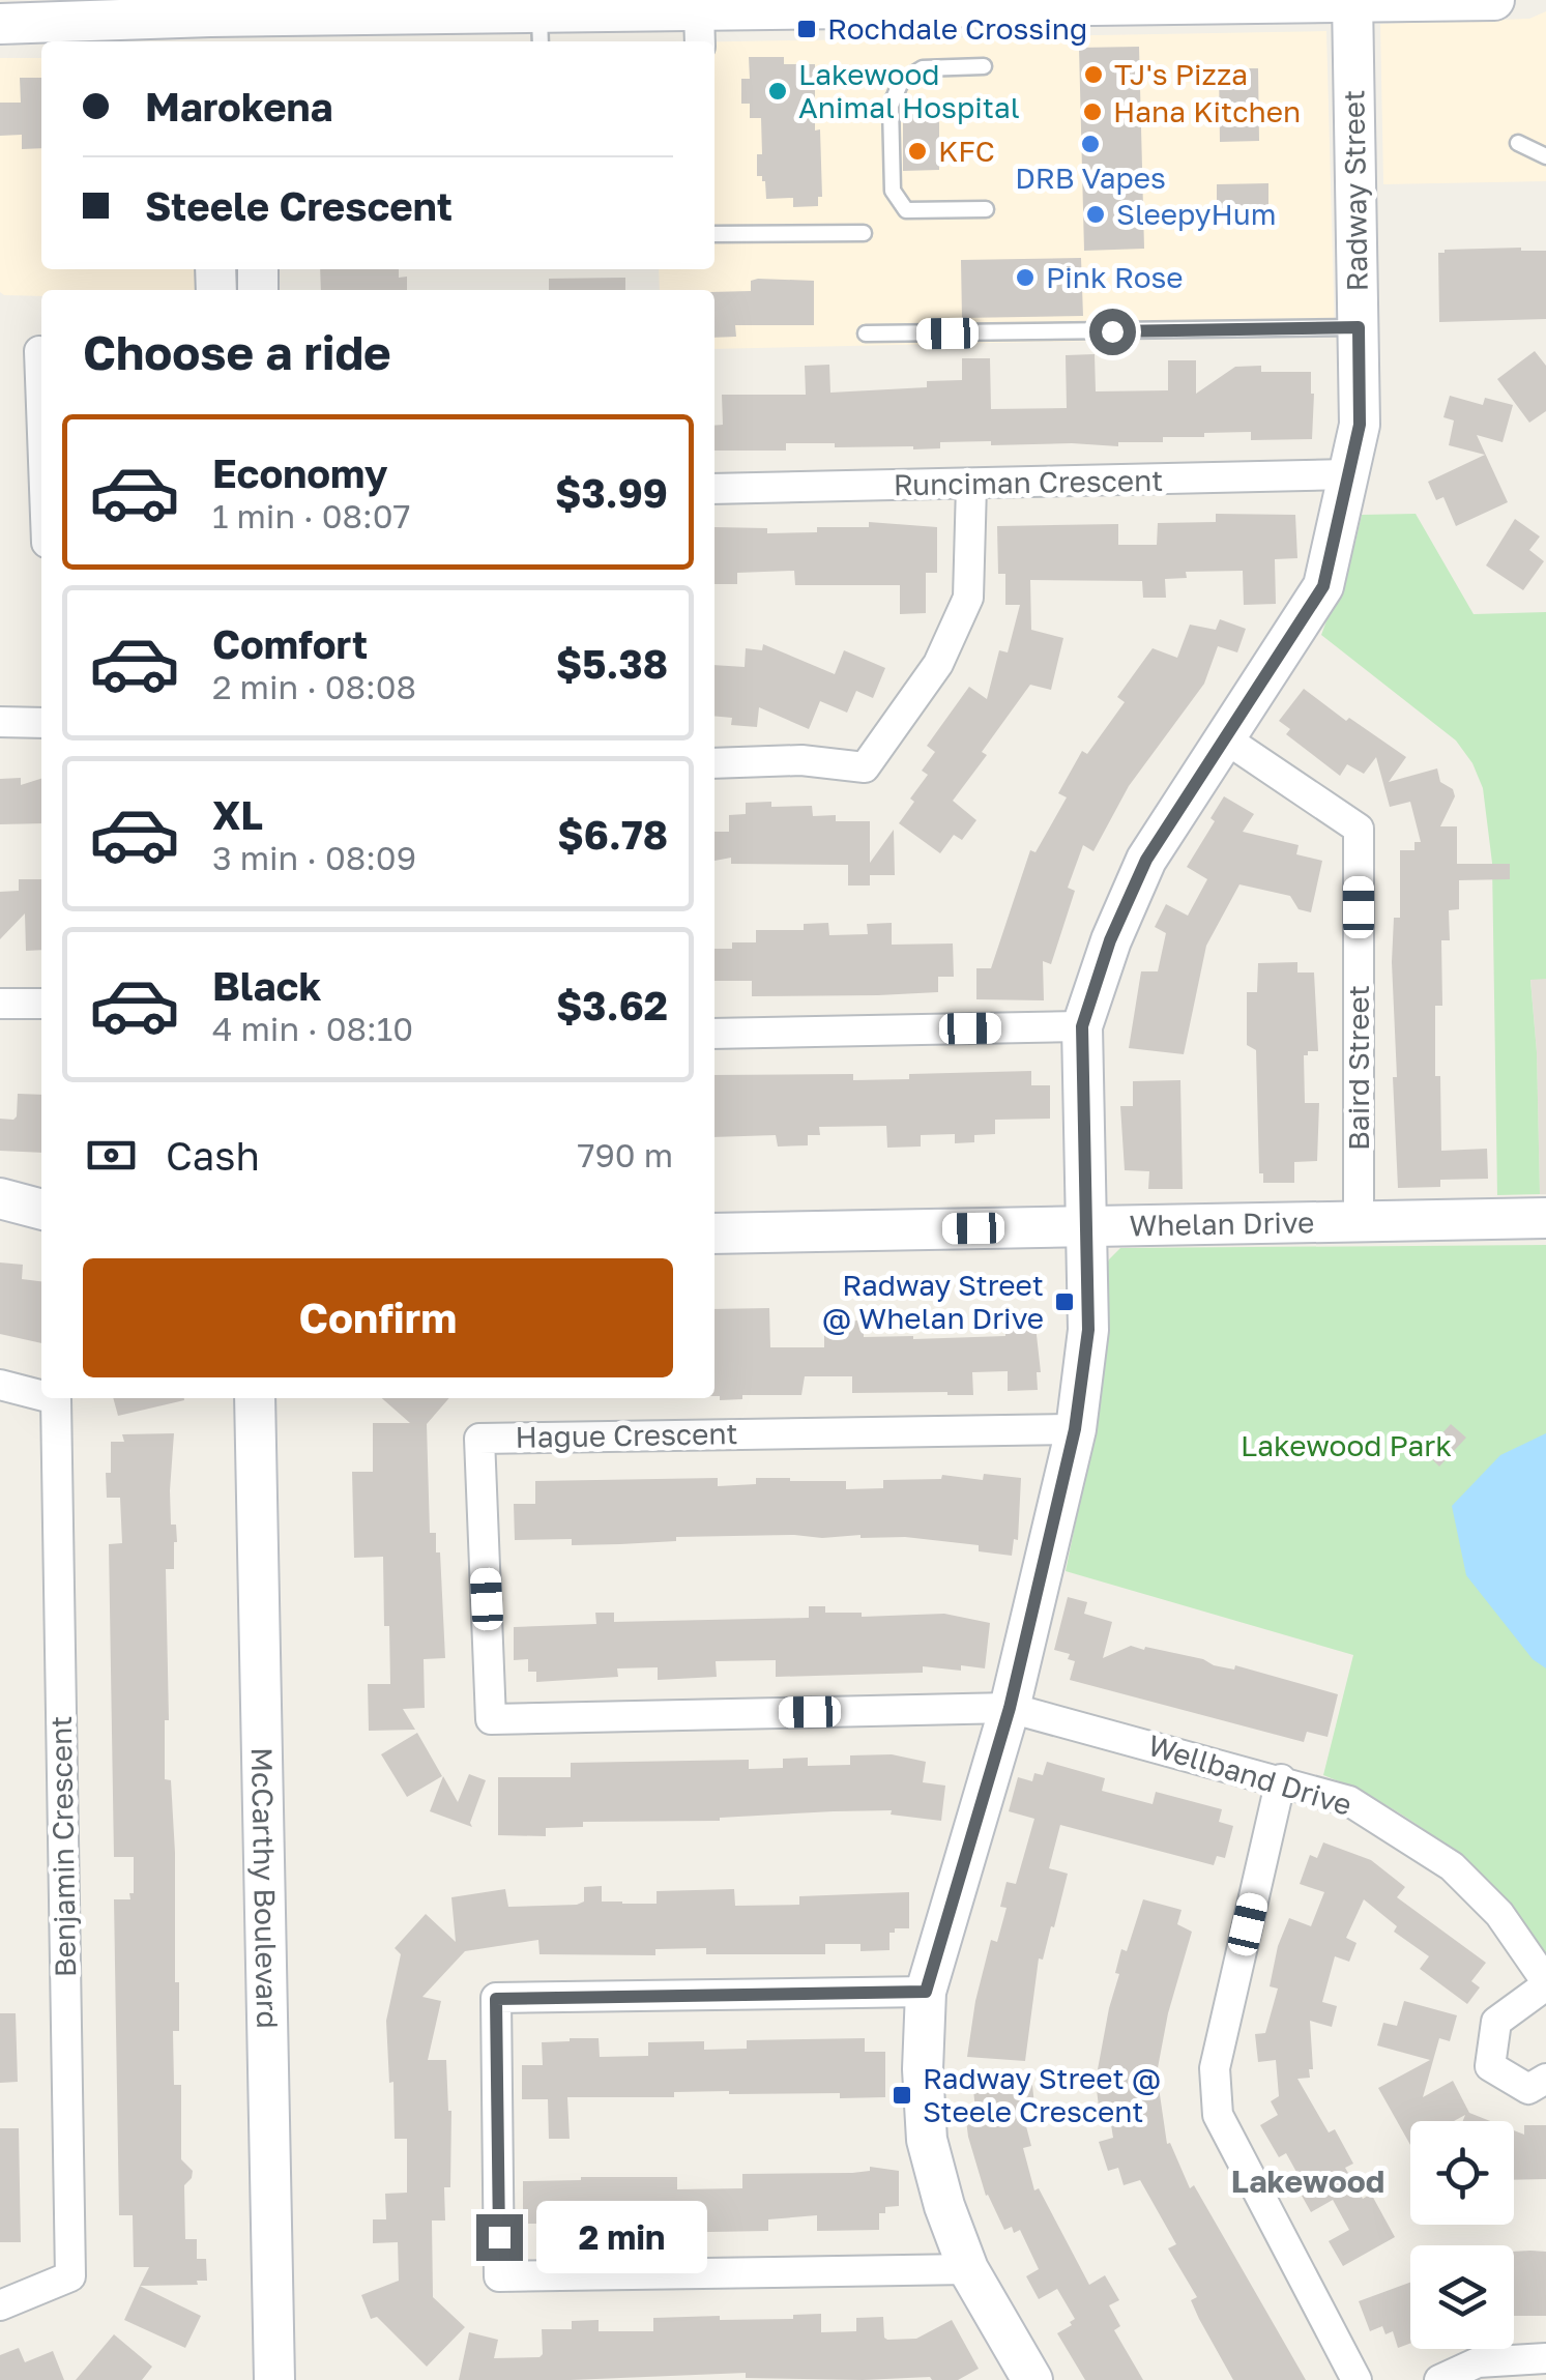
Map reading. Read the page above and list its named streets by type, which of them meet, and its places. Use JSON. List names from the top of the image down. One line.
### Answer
{"streets":{"street":["Radway Street","Runciman Crescent","Baird Street","Whelan Drive","Hague Crescent","Wellband Drive","Benjamin Crescent","McCarthy Boulevard"]},"crossings":[["Radway Street","Runciman Crescent"],["Radway Street","Baird Street"],["Radway Street","Whelan Drive"],["Radway Street","Hague Crescent"],["Radway Street","Wellband Drive"],["Baird Street","Whelan Drive"],["Hague Crescent","Wellband Drive"]],"districts":["Lakewood"],"parks":["Lakewood Park"],"places":{"transit":["Rochdale Crossing","Radway Street @ Whelan Drive","Radway Street @ Steele Crescent"],"other":["TJ's Pizza","Lakewood Animal Hospital","Hana Kitchen","DRB Vapes","KFC","SleepyHum","Pink Rose"]},"page":{"banner":["Marokena","Steele Crescent"],"heading":"Choose a ride","list":[{"name":"Economy","note":"1 min · 08:07","value":"$3.99"},{"name":"Comfort","note":"2 min · 08:08","value":"$5.38"},{"name":"XL","note":"3 min · 08:09","value":"$6.78"},{"name":"Black","note":"4 min · 08:10","value":"$3.62"}],"pay":["Cash","790 m"],"buttons":"Confirm","bubble":"2 min"}}
